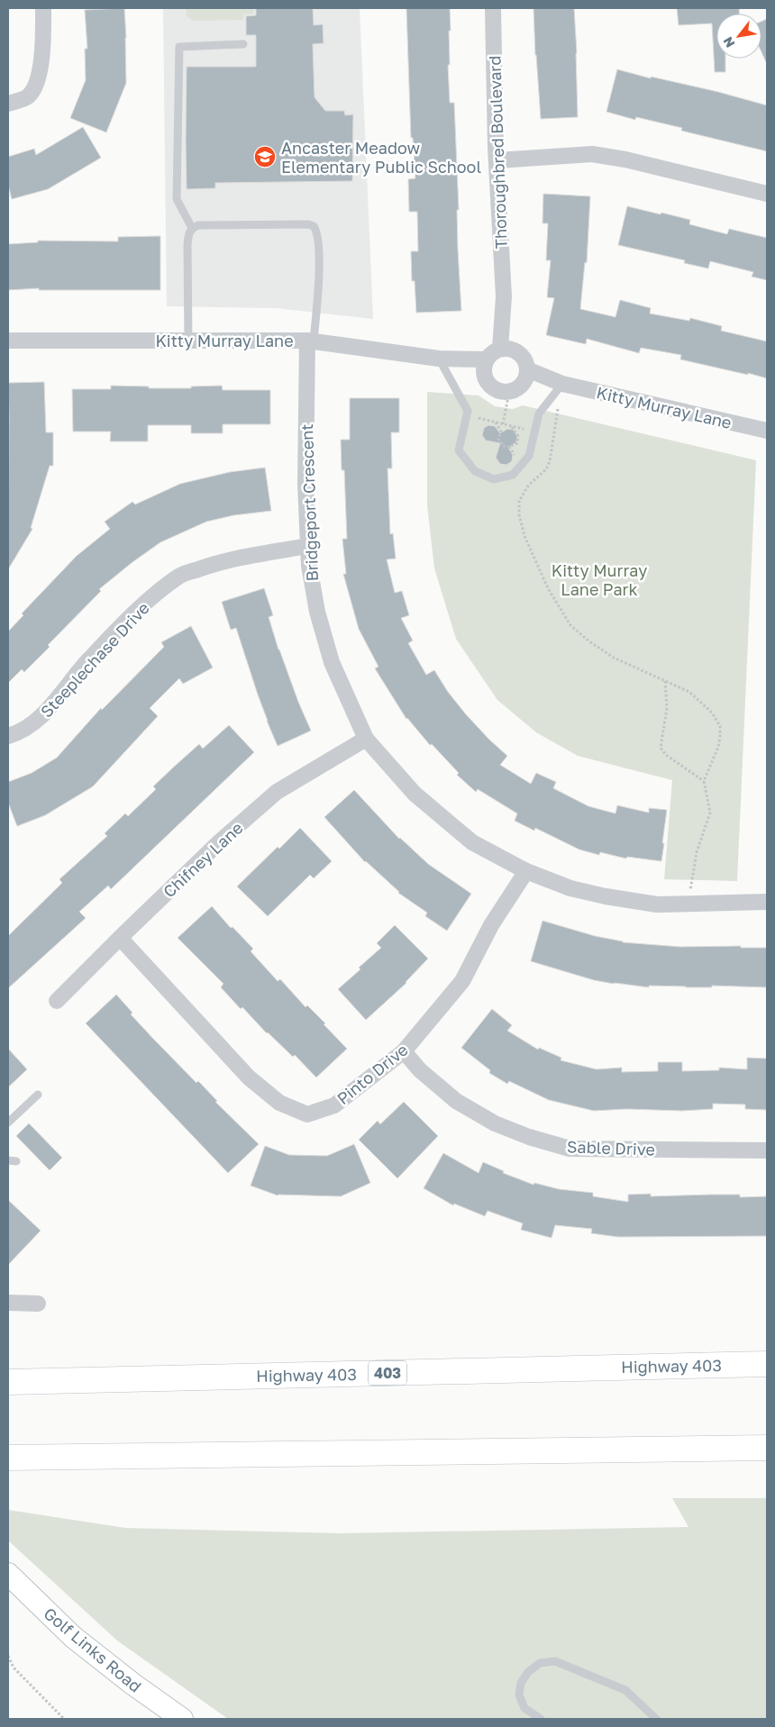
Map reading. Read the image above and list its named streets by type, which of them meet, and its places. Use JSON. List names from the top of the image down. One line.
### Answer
{"streets":{"highway":["Highway 403","403"],"main road":["Golf Links Road"],"street":["Thoroughbred Boulevard","Kitty Murray Lane","Bridgeport Crescent","Steeplechase Drive","Chifney Lane","Pinto Drive","Sable Drive"]},"crossings":[["Thoroughbred Boulevard","Kitty Murray Lane"],["Kitty Murray Lane","Bridgeport Crescent"],["Bridgeport Crescent","Steeplechase Drive"],["Bridgeport Crescent","Chifney Lane"],["Bridgeport Crescent","Pinto Drive"],["Chifney Lane","Pinto Drive"],["Pinto Drive","Sable Drive"]],"parks":["Kitty Murray Lane Park"],"places":{"school or university":["Ancaster Meadow Elementary Public School"]},"north":"bottom left"}
